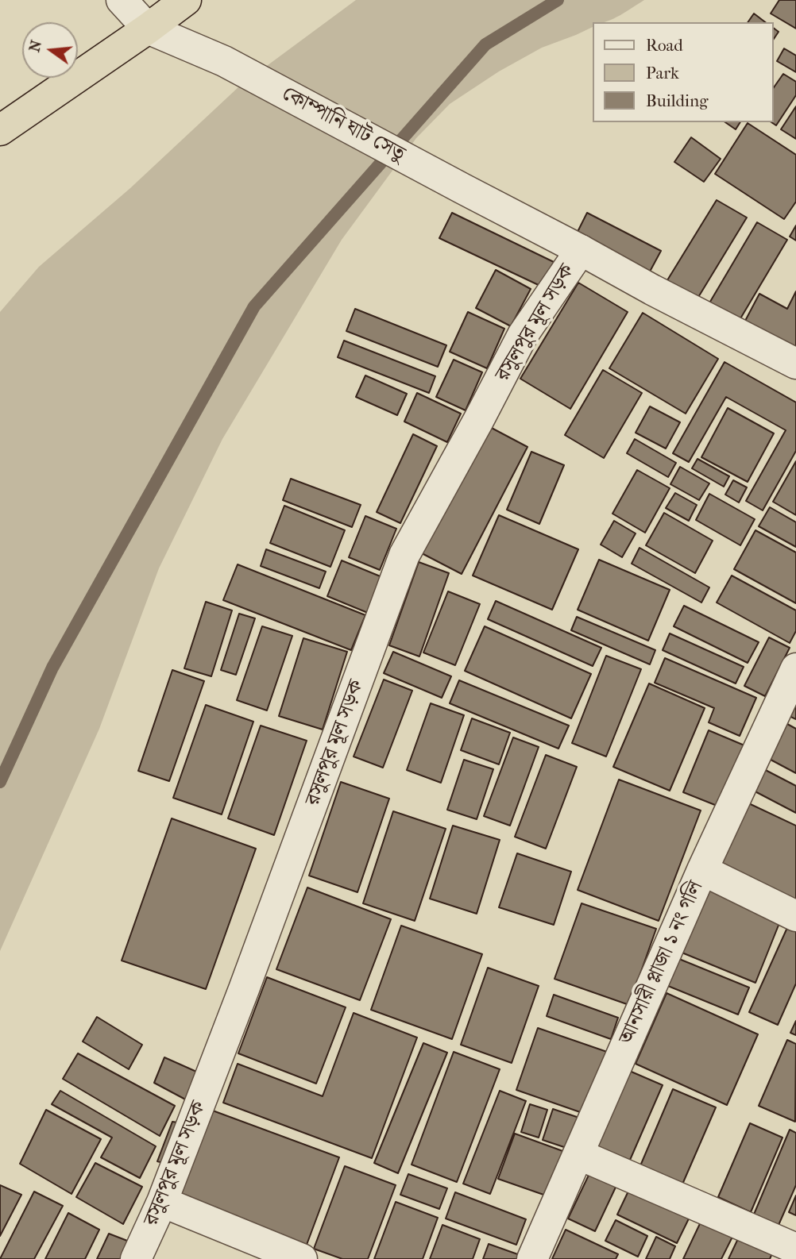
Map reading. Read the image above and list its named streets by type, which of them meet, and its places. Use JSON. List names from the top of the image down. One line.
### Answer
{"streets":{"street":["কোম্পানি ঘাট সেতু","রসুলপুর মূল সড়ক","আনসারী প্লাজা ১ নং গলি"]},"crossings":[["কোম্পানি ঘাট সেতু","রসুলপুর মূল সড়ক"]],"legend":["Road","Park","Building"],"north":"left"}
